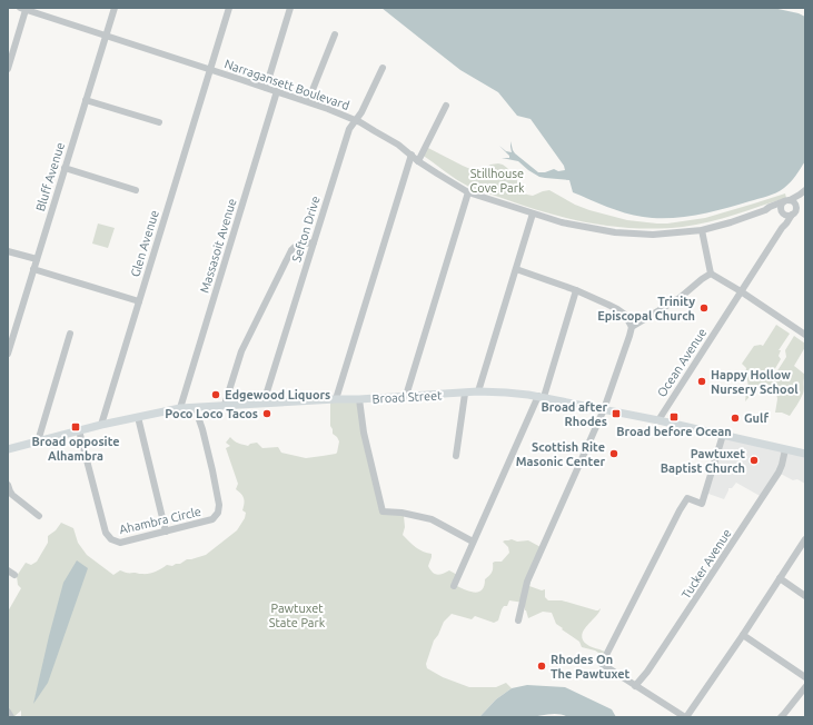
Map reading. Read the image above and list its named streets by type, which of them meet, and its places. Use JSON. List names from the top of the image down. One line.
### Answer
{"streets":{"main road":["Broad Street"],"street":["Narragansett Boulevard","Bluff Avenue","Sefton Drive","Glen Avenue","Massasoit Avenue","Ocean Avenue","Ahambra Circle","Tucker Avenue"]},"crossings":[["Narragansett Boulevard","Bluff Avenue"],["Narragansett Boulevard","Sefton Drive"],["Narragansett Boulevard","Glen Avenue"],["Narragansett Boulevard","Massasoit Avenue"],["Narragansett Boulevard","Ocean Avenue"],["Sefton Drive","Broad Street"],["Glen Avenue","Broad Street"],["Massasoit Avenue","Broad Street"],["Ocean Avenue","Broad Street"],["Broad Street","Ahambra Circle"],["Broad Street","Tucker Avenue"]],"parks":["Stillhouse Cove Park","Pawtuxet State Park"],"places":{"other":["Trinity Episcopal Church","Happy Hollow Nursery School","Edgewood Liquors","Poco Loco Tacos","Gulf","Scottish Rite Masonic Center","Pawtuxet Baptist Church","Rhodes On The Pawtuxet"],"transit":["Broad after Rhodes","Broad before Ocean","Broad opposite Alhambra"]}}
